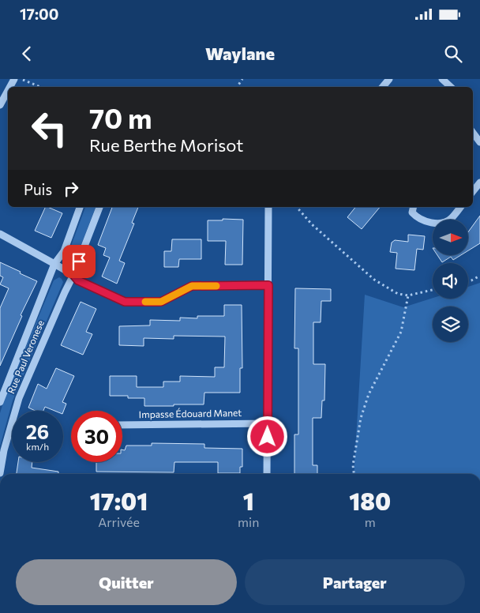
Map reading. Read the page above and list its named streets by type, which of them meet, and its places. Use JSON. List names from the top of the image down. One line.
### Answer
{"streets":{"street":["Rue Paul Veronese","Impasse Édouard Manet"]},"north":"right","page":{"status":"17:00","header":"Waylane","turn":["70 m","Rue Berthe Morisot"],"then":"Puis","speed":"26 km/h","limit":"30","eta":["17:01","Arrivée","1","min","180","m"],"buttons":["Quitter","Partager"]}}
